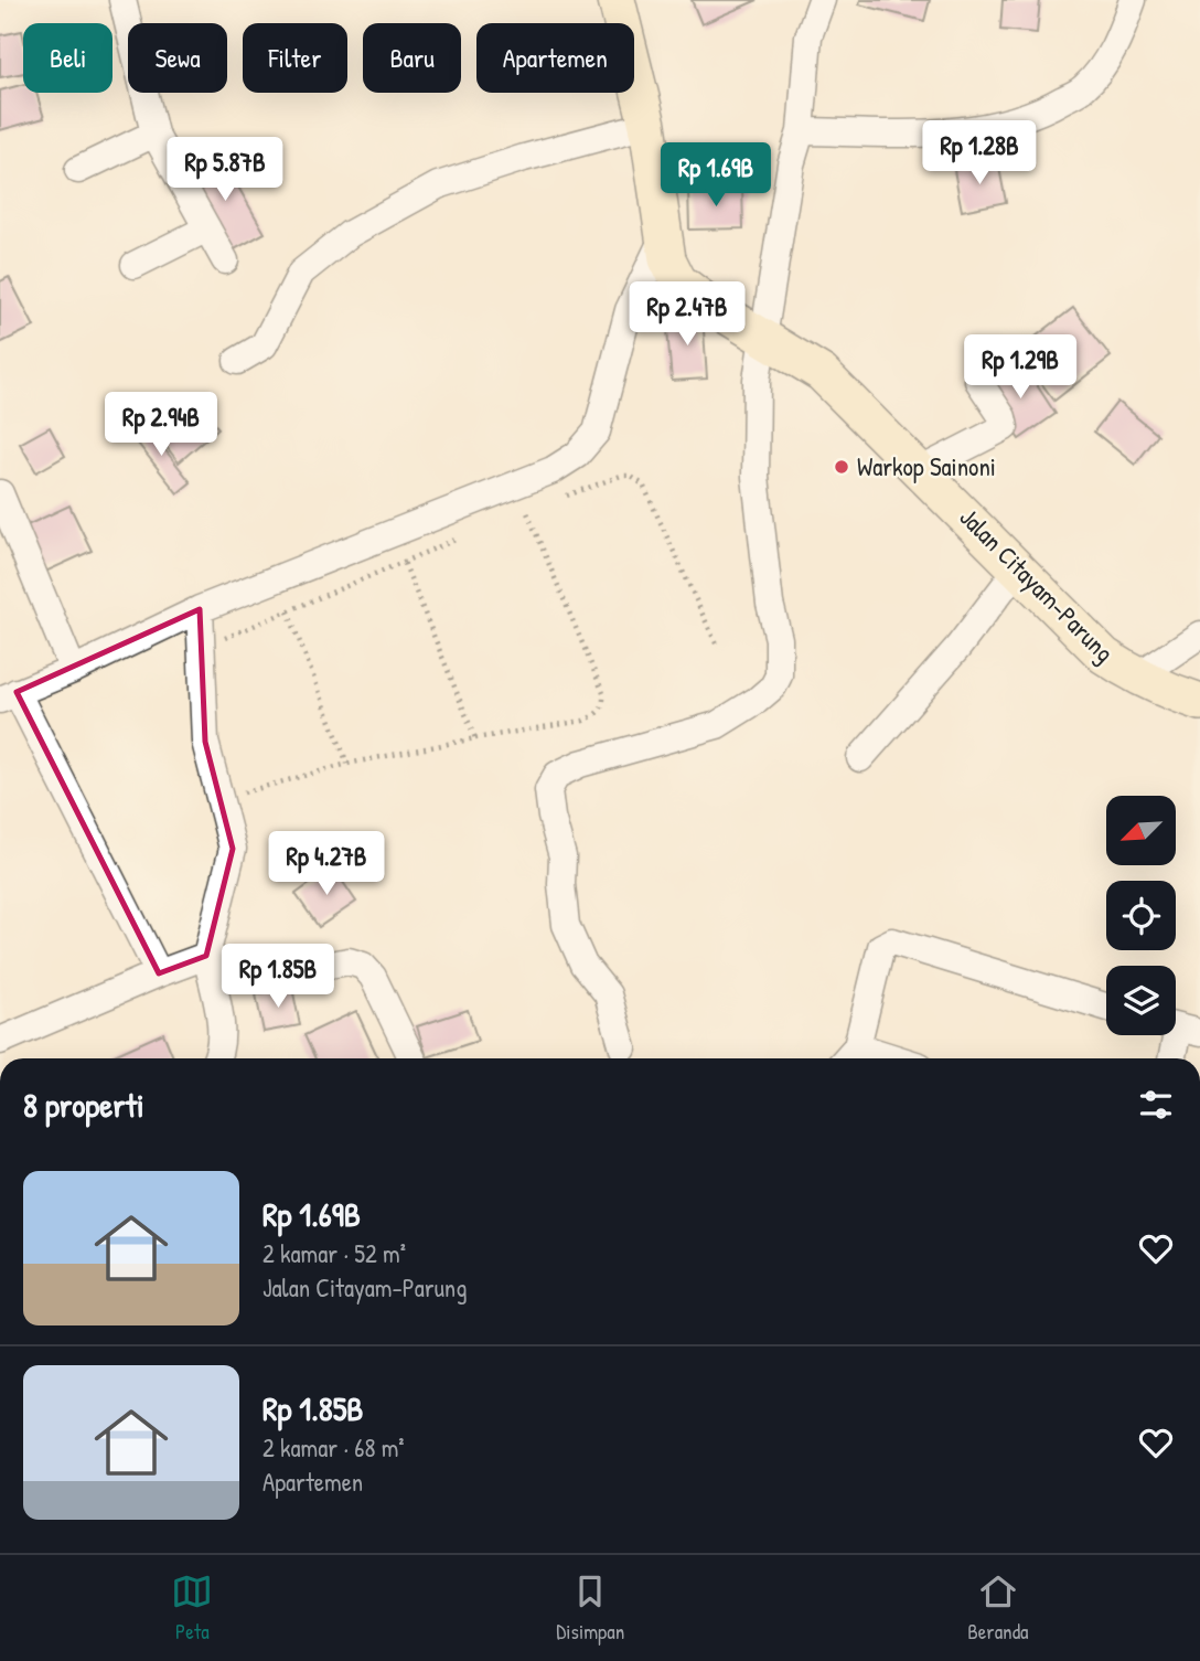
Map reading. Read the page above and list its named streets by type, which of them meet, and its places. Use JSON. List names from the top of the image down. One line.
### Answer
{"streets":{"street":["Jalan Citayam-Parung"]},"places":["Warkop Sainoni"],"north":"bottom left","page":{"chip":["Beli","Sewa","Filter","Baru","Apartemen"],"price":["Rp 1.28B","Rp 5.87B","Rp 1.69B","Rp 2.47B","Rp 1.29B","Rp 2.94B","Rp 4.27B","Rp 1.85B"],"heading":"8 properti","list":[{"name":"Rp 1.69B","note":"2 kamar · 52 m² · Jalan Citayam-Parung"},{"name":"Rp 1.85B","note":"2 kamar · 68 m² · Apartemen"}],"tabs":["Peta","Disimpan","Beranda"]}}
